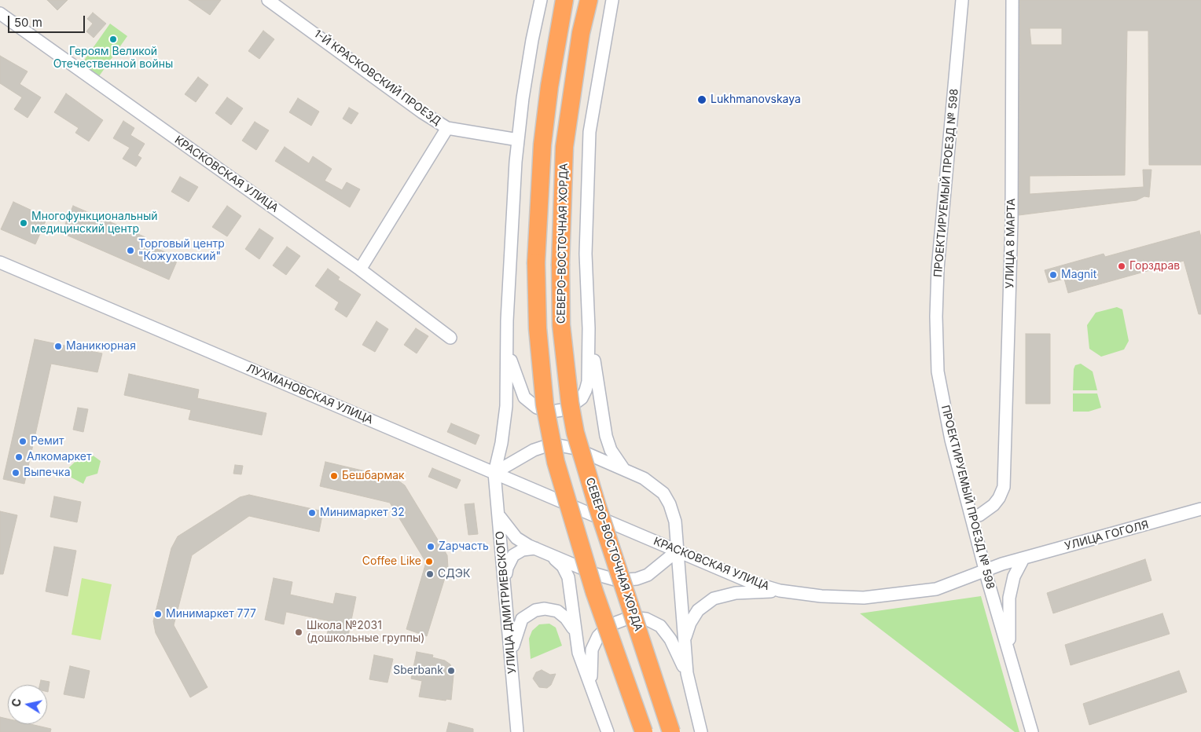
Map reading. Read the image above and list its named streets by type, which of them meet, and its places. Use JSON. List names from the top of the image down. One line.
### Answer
{"streets":{"highway":["СЕВЕРО-ВОСТОЧНАЯ ХОРДА"],"street":["1-Й КРАСКОВСКИЙ ПРОЕЗД","КРАСКОВСКАЯ УЛИЦА","ПРОЕКТИРУЕМЫЙ ПРОЕЗД № 598","УЛИЦА 8 МАРТА","ЛУХМАНОВСКАЯ УЛИЦА","УЛИЦА ГОГОЛЯ","УЛИЦА ДМИТРИЕВСКОГО"]},"crossings":[["КРАСКОВСКАЯ УЛИЦА","ПРОЕКТИРУЕМЫЙ ПРОЕЗД № 598"],["КРАСКОВСКАЯ УЛИЦА","ЛУХМАНОВСКАЯ УЛИЦА"],["КРАСКОВСКАЯ УЛИЦА","УЛИЦА ГОГОЛЯ"],["ПРОЕКТИРУЕМЫЙ ПРОЕЗД № 598","УЛИЦА 8 МАРТА"],["ЛУХМАНОВСКАЯ УЛИЦА","УЛИЦА ДМИТРИЕВСКОГО"]],"places":["Героям Великой Отечественной войны","Lukhmanovskaya","Многофункциональный медицинский центр","Торговый центр \"Кожуховский\"","Горздрав","Magnit","Маникюрная","Ремит","Алкомаркет","Выпечка","Бешбармак","Минимаркет 32","Zapчасть","Coffee Like","СДЭК","Минимаркет 777","Школа №2031 (дошкольные группы)","Sberbank"],"scale_bar":"50 m","north":"left"}
